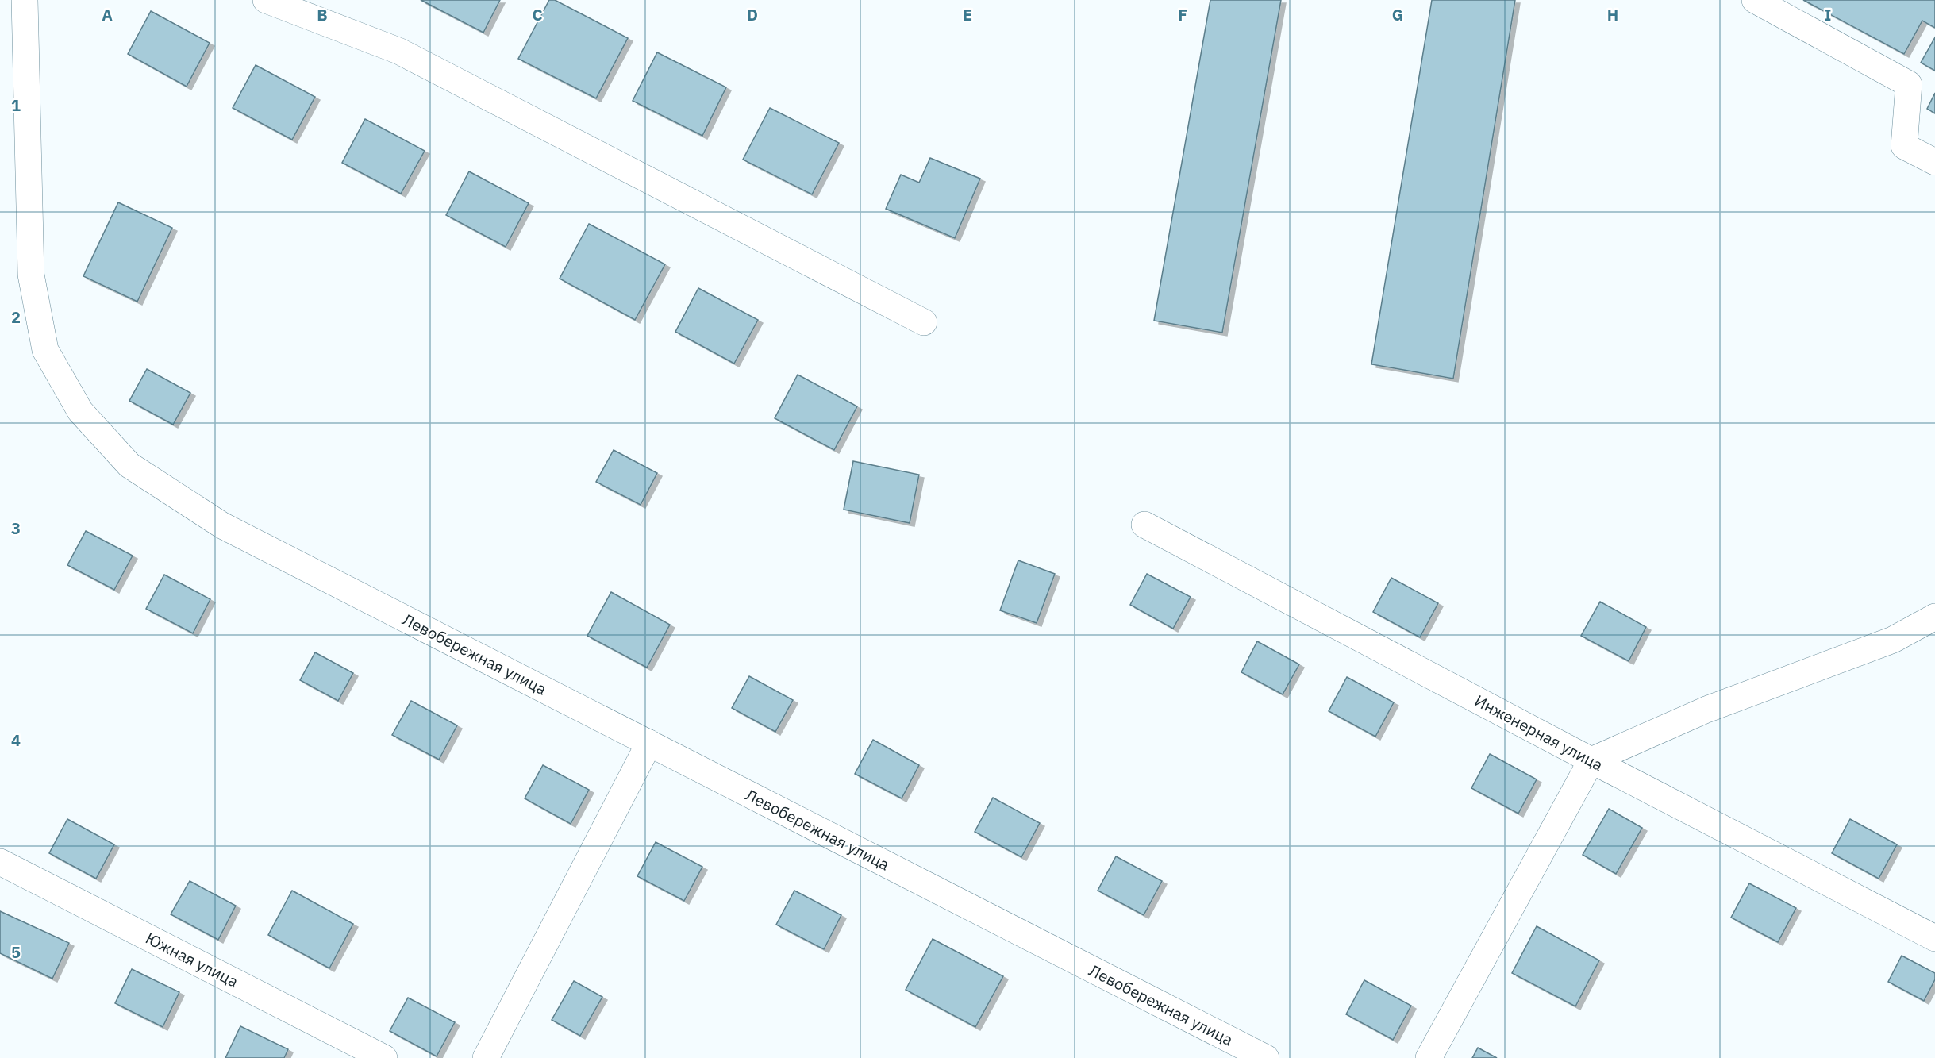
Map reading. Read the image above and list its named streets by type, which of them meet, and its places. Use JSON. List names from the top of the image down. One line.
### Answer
{"streets":{"street":["Левобережная улица","Инженерная улица","Южная улица"]},"grid":{"columns":["A","B","C","D","E","F","G","H","I"],"rows":["1","2","3","4","5"]}}
